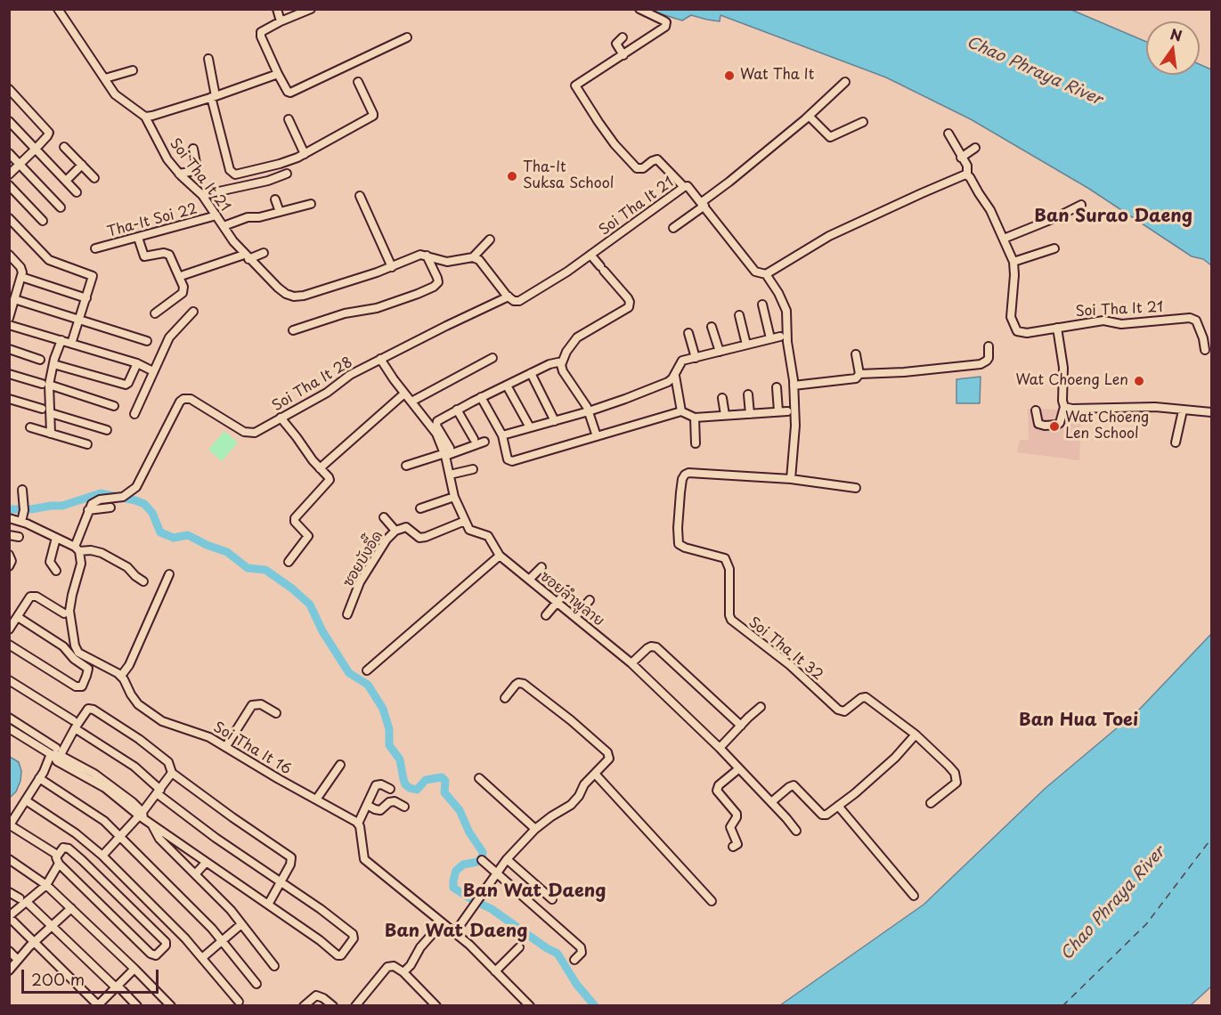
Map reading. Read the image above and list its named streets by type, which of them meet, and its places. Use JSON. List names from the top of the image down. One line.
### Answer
{"streets":{"street":["Soi Tha It 21","Tha-It Soi 22","Soi Tha It 28","ซอยบังอี๊ด","ซอยลำพูลาย","Soi Tha It 32","Soi Tha It 16"]},"crossings":[["Soi Tha It 21","Tha-It Soi 22"],["Soi Tha It 21","Soi Tha It 28"],["ซอยบังอี๊ด","ซอยลำพูลาย"]],"districts":["Ban Surao Daeng","Ban Hua Toei","Ban Wat Daeng","Ban Wat Daeng"],"water":["Chao Phraya River"],"places":["Wat Tha It","Tha-It Suksa School","Wat Choeng Len","Wat Choeng Len School"],"scale_bar":"200 m","north":"top"}
